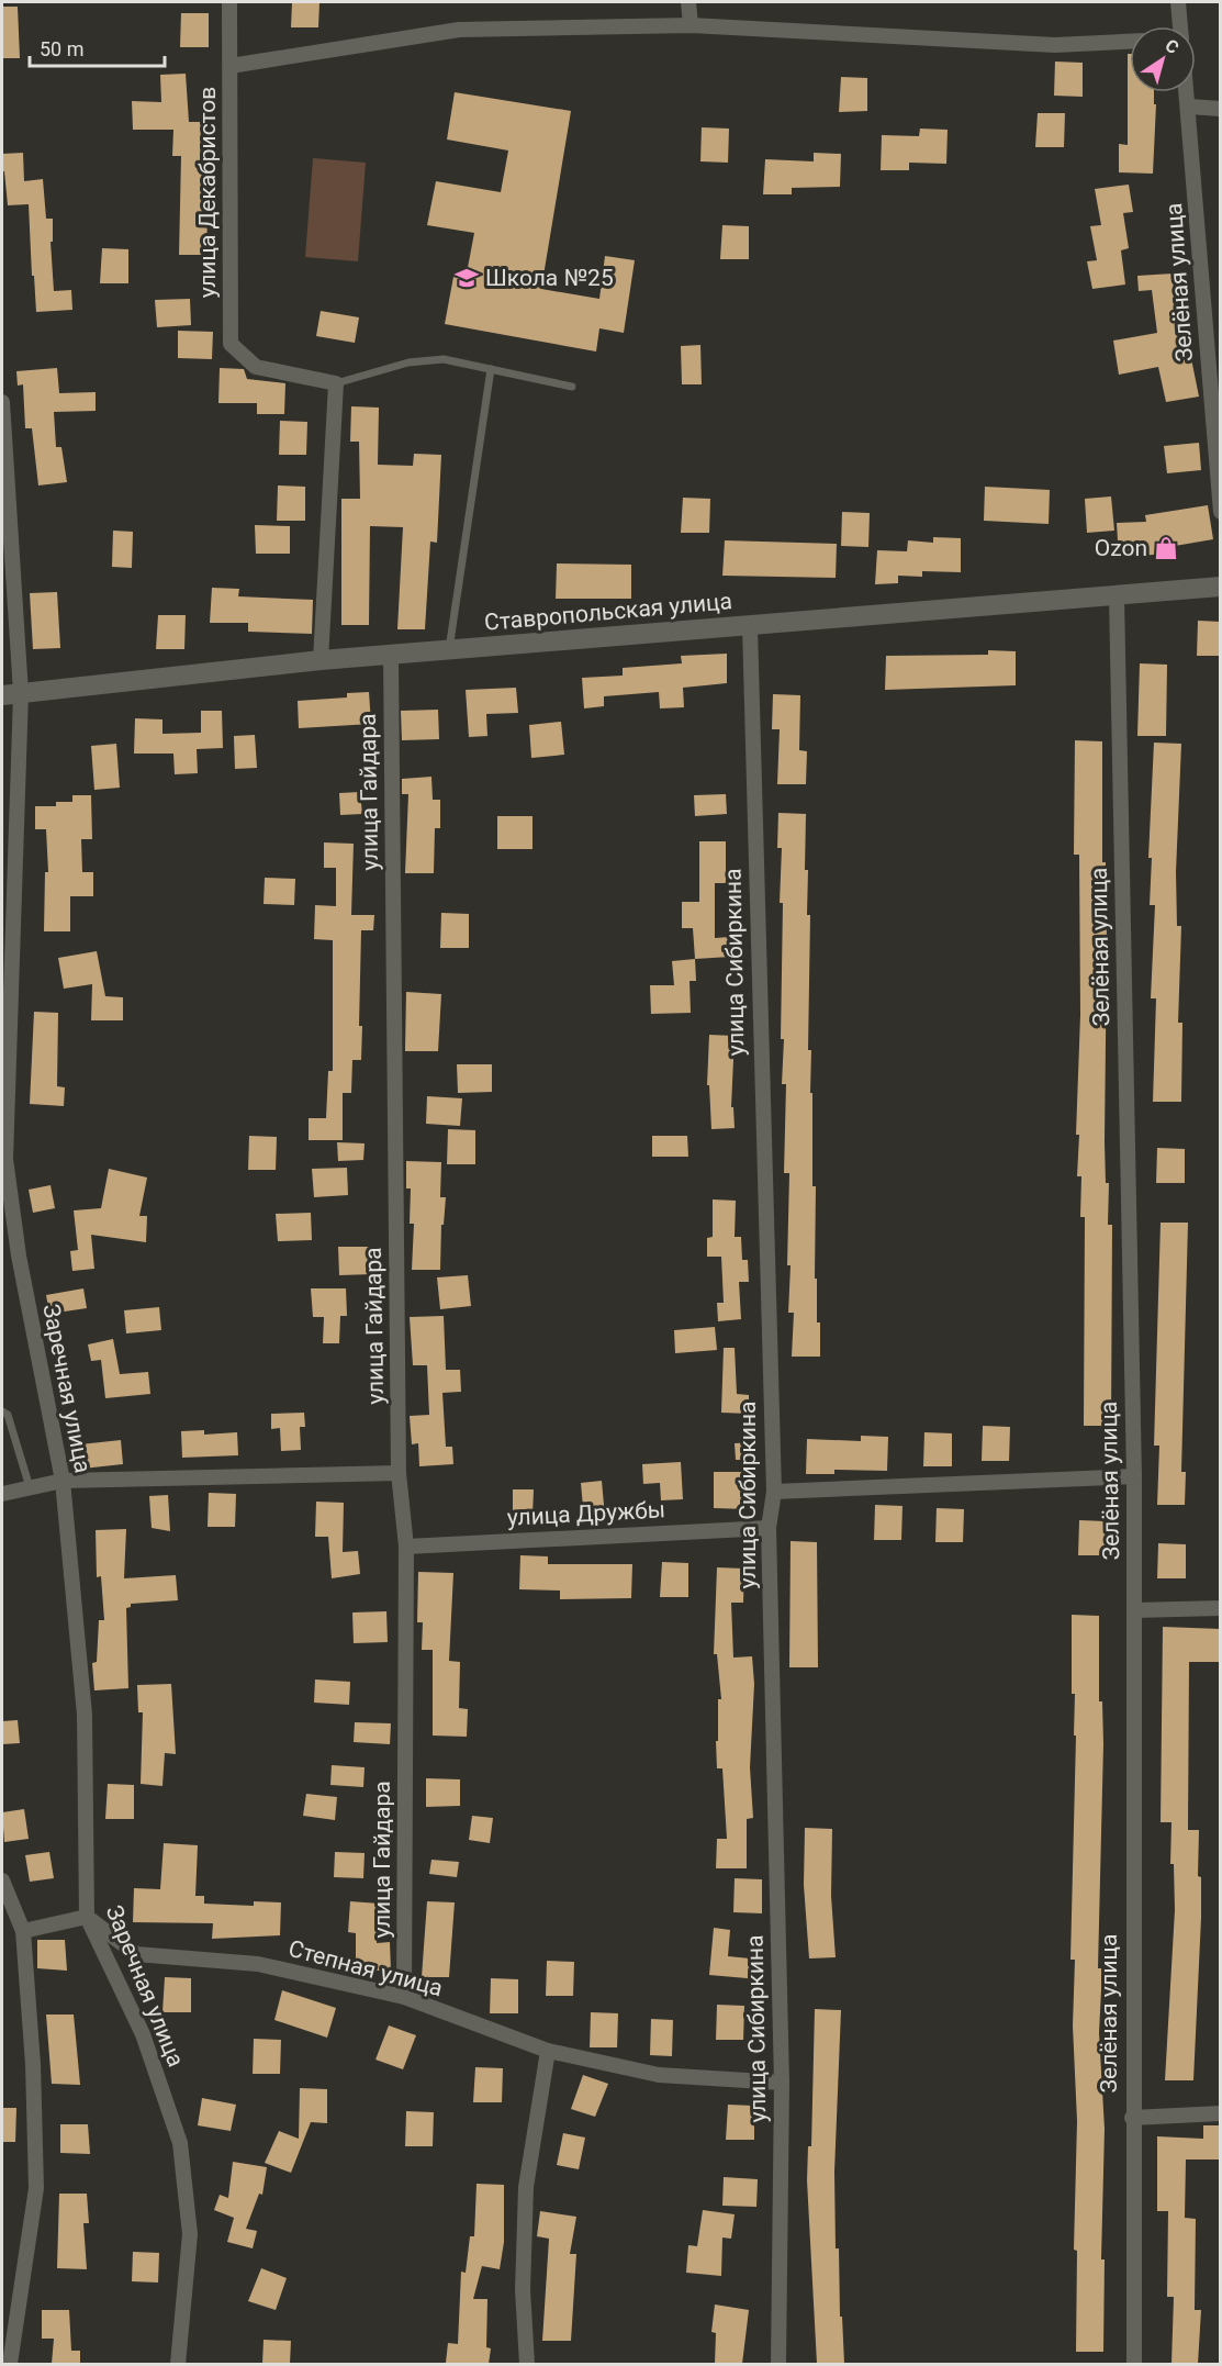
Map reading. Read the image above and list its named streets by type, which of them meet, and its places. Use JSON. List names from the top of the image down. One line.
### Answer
{"streets":{"main road":["Ставропольская улица"],"street":["улица Декабристов","Зелёная улица","улица Гайдара","улица Сибиркина","Заречная улица","улица Дружбы","Степная улица"]},"crossings":[["Зелёная улица","Ставропольская улица"],["Ставропольская улица","улица Гайдара"],["Ставропольская улица","улица Сибиркина"],["Ставропольская улица","Заречная улица"],["улица Гайдара","улица Дружбы"],["улица Гайдара","Степная улица"],["улица Сибиркина","улица Дружбы"],["улица Сибиркина","Степная улица"],["Заречная улица","Степная улица"]],"places":{"school or university":["Школа №25"],"shop":["Ozon"]},"scale_bar":"50 m","north":"top right"}
